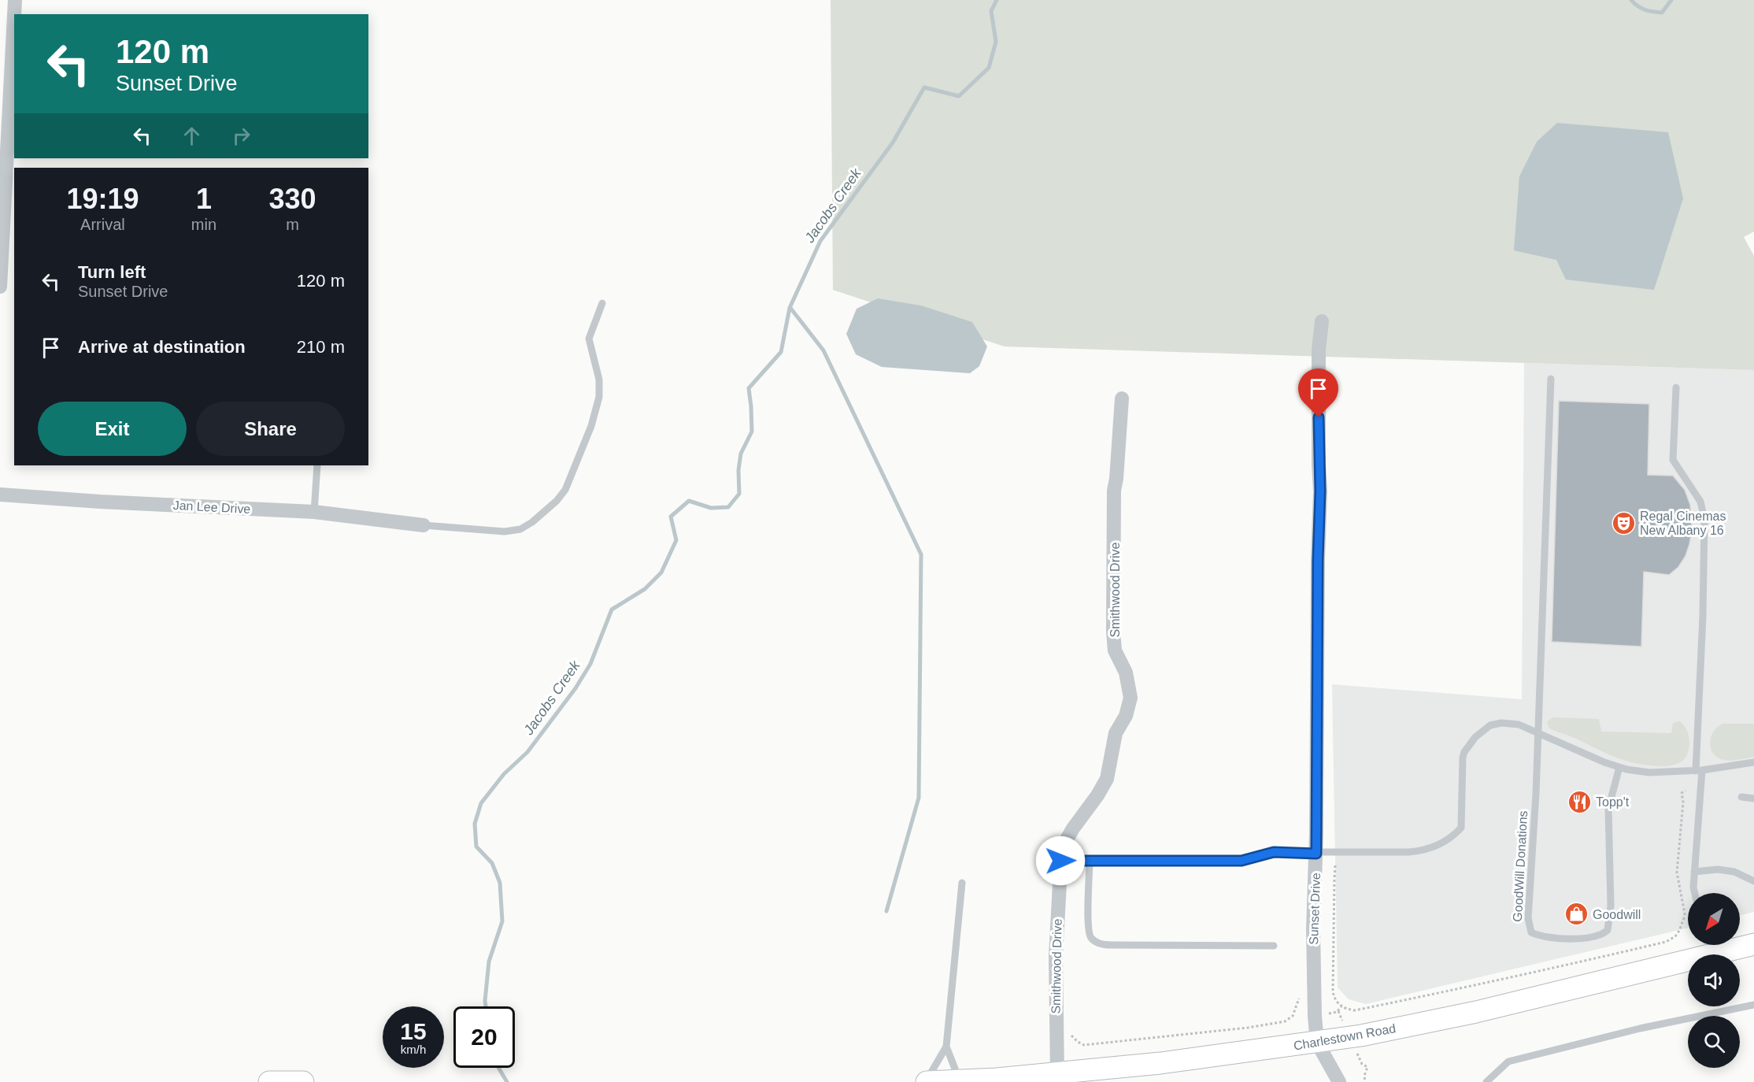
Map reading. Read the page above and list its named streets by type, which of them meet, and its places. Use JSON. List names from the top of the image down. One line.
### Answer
{"streets":{"main road":["Charlestown Road"],"street":["Jan Lee Drive","Smithwood Drive","Sunset Drive"],"lane":["GoodWill Donations"]},"crossings":[["Smithwood Drive","Charlestown Road"],["Sunset Drive","Charlestown Road"]],"water":["Jacobs Creek"],"places":{"theatre":["Regal Cinemas New Albany 16"],"restaurant":["Topp't"],"shop":["Goodwill"]},"north":"bottom left","page":{"turn":["120 m","Sunset Drive"],"eta":["19:19","Arrival","1","min","330","m"],"list":[{"name":"Turn left","note":"Sunset Drive","value":"120 m"},{"name":"Arrive at destination","value":"210 m"}],"buttons":["Exit","Share"],"speed":"15 km/h","limit":"20"}}
